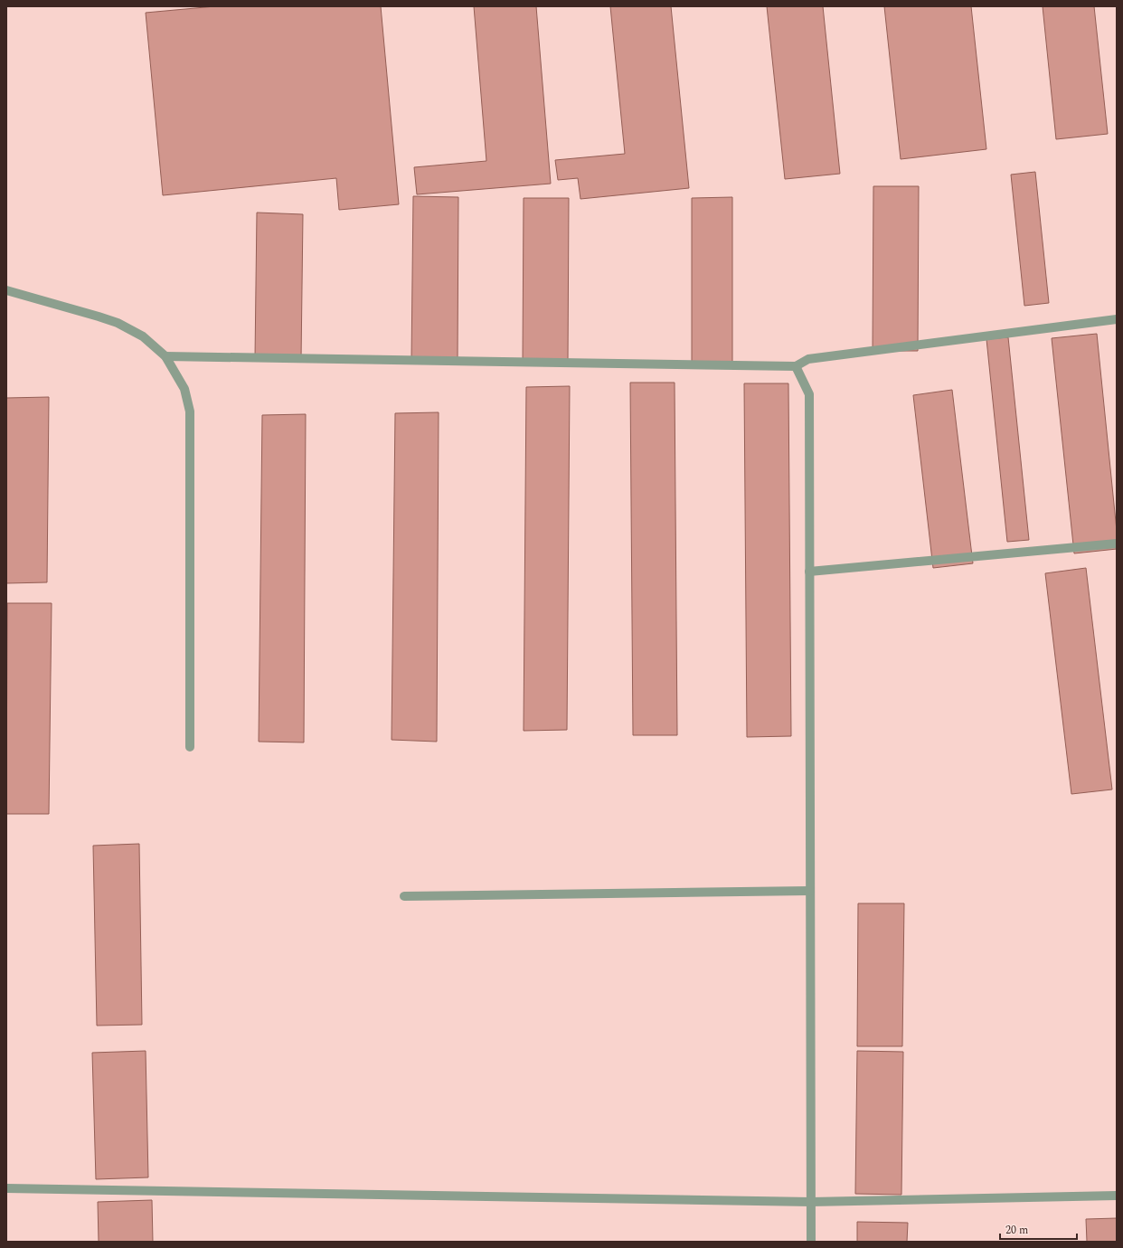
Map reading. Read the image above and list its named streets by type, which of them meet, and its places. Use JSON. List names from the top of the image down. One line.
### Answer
{"scale_bar":"20 m"}
